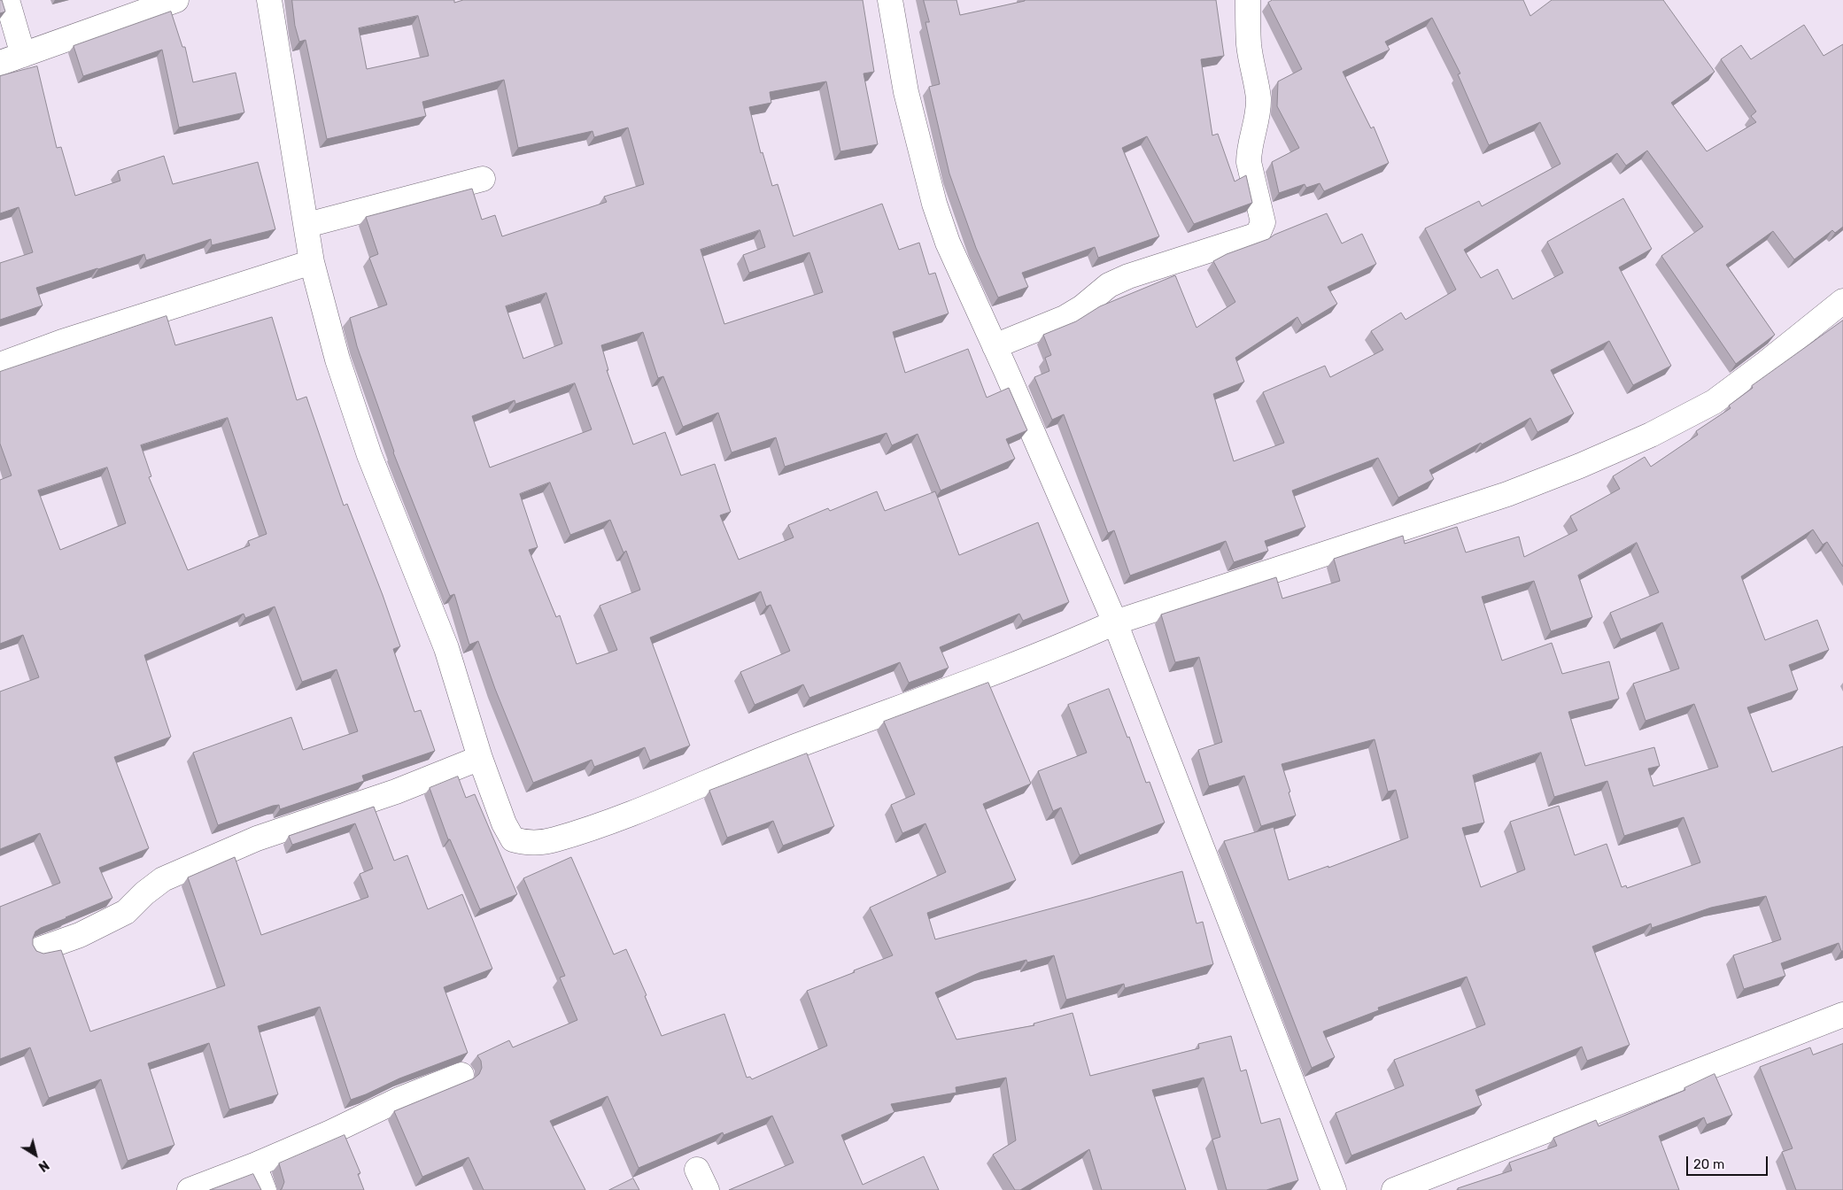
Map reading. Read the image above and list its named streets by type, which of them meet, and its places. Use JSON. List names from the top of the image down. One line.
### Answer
{"scale_bar":"20 m","north":"bottom right"}
